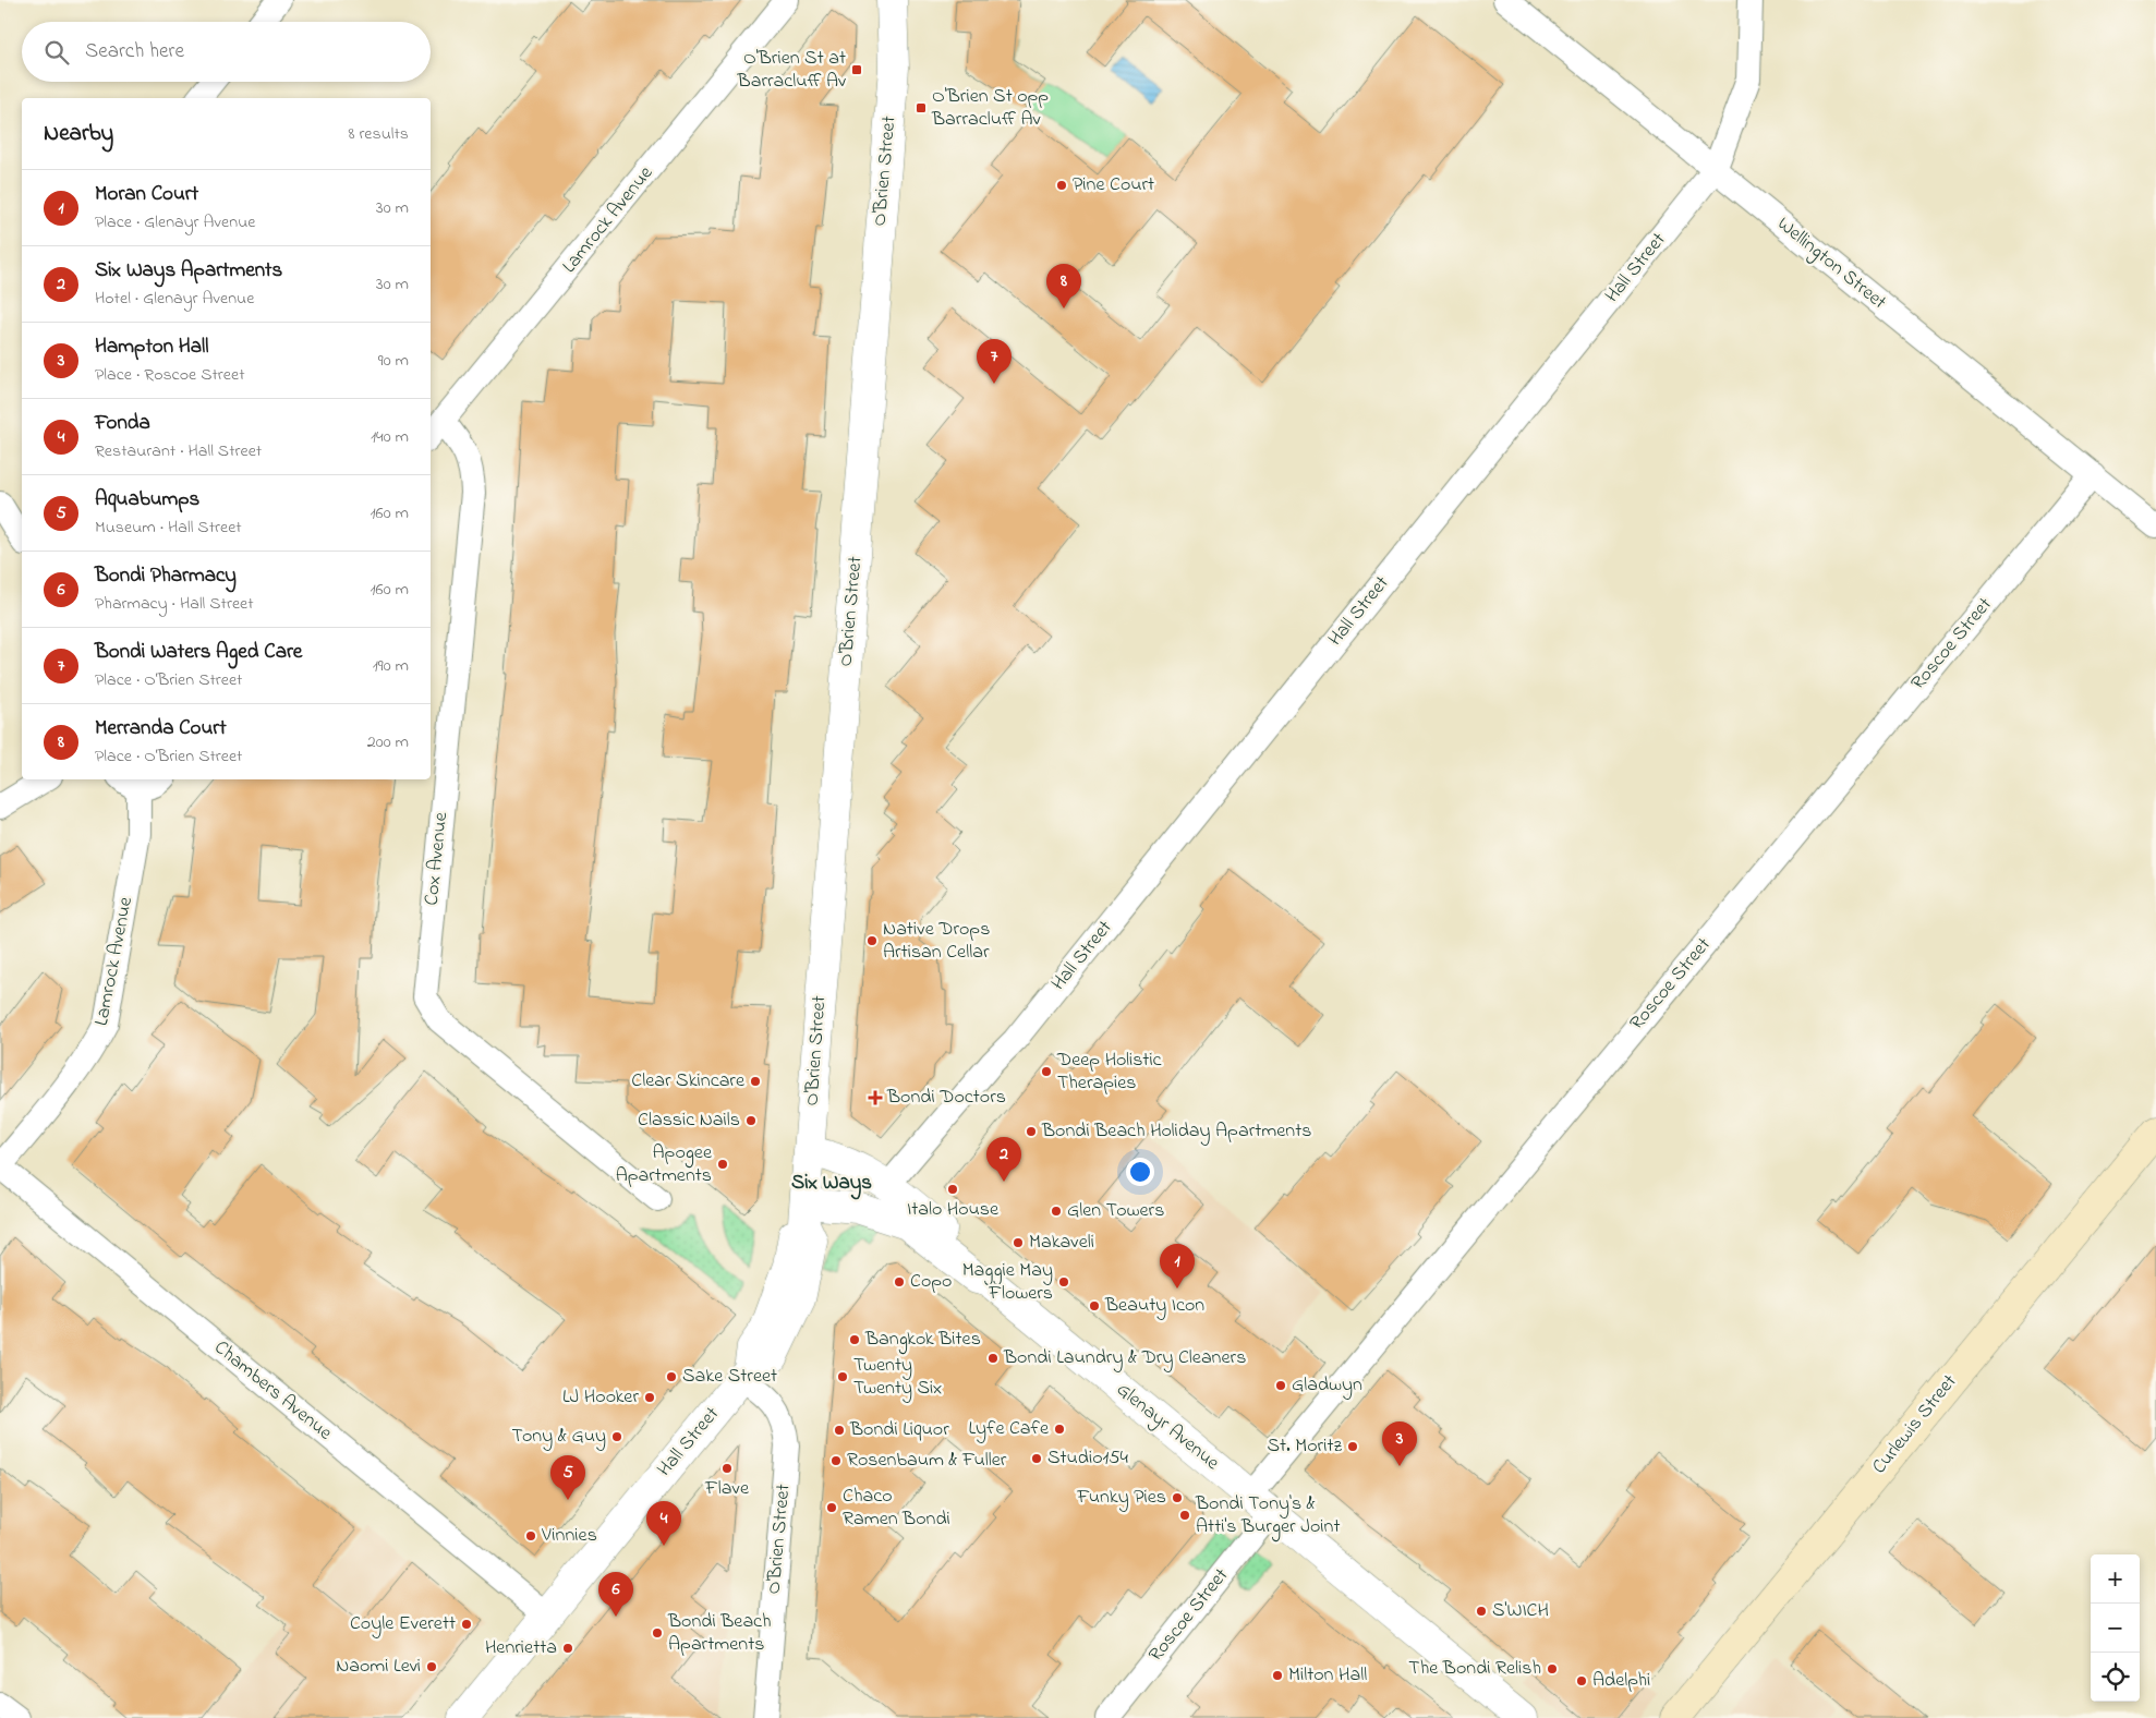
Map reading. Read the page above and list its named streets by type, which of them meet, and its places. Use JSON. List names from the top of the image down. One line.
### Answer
{"streets":{"main road":["Curlewis Street"],"street":["O'Brien Street","Lamrock Avenue","Wellington Street","Hall Street","Roscoe Street","Cox Avenue","Chambers Avenue","Glenayr Avenue"]},"crossings":[["O'Brien Street","Hall Street"],["O'Brien Street","Glenayr Avenue"],["Lamrock Avenue","Cox Avenue"],["Lamrock Avenue","Chambers Avenue"],["Wellington Street","Hall Street"],["Wellington Street","Roscoe Street"],["Hall Street","Chambers Avenue"],["Hall Street","Glenayr Avenue"],["Roscoe Street","Glenayr Avenue"]],"districts":["Six Ways"],"places":{"transit":["O'Brien St at Barracluff Av","O'Brien St opp Barracluff Av"],"other":["Pine Court","Native Drops Artisan Cellar","Deep Holistic Therapies","Clear Skincare","Classic Nails","Bondi Beach Holiday Apartments","Apogee Apartments","Italo House","Glen Towers","Makaveli","Copo","Maggie May Flowers","Beauty Icon","Bangkok Bites","Bondi Laundry & Dry Cleaners","Sake Street","Twenty Twenty Six","Gladwyn","LJ Hooker","Lyfe Cafe","Bondi Liquor","Tony & Guy","St. Moritz","Studio154","Rosenbaum & Fuller","Flave","Funky Pies","Chaco Ramen Bondi","Bondi Tony's & Atti's Burger Joint","Vinnies","S'WICH","Coyle Everett","Bondi Beach Apartments","Henrietta","Naomi Levi","The Bondi Relish","Milton Hall","Adelphi"],"health":["Bondi Doctors"]},"page":{"search":"Search here","heading":["Nearby","8 results"],"list":[{"mark":"1","name":"Moran Court","note":"Place · Glenayr Avenue","value":"30 m"},{"mark":"2","name":"Six Ways Apartments","note":"Hotel · Glenayr Avenue","value":"30 m"},{"mark":"3","name":"Hampton Hall","note":"Place · Roscoe Street","value":"90 m"},{"mark":"4","name":"Fonda","note":"Restaurant · Hall Street","value":"140 m"},{"mark":"5","name":"Aquabumps","note":"Museum · Hall Street","value":"160 m"},{"mark":"6","name":"Bondi Pharmacy","note":"Pharmacy · Hall Street","value":"160 m"},{"mark":"7","name":"Bondi Waters Aged Care","note":"Place · O'Brien Street","value":"190 m"},{"mark":"8","name":"Merranda Court","note":"Place · O'Brien Street","value":"200 m"}],"pins":["8","7","2","1","3","5","4","6"],"map_buttons":["+","−"]}}
